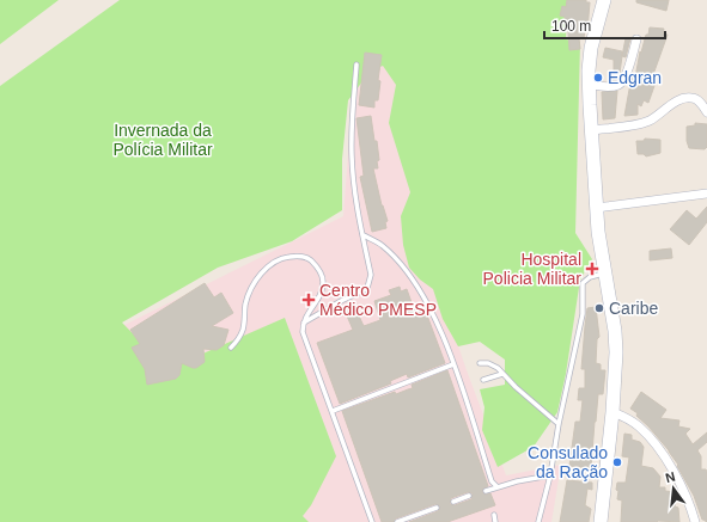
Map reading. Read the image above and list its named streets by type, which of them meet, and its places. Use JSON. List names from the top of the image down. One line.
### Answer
{"parks":["Invernada da Polícia Militar"],"places":{"other":["Edgran","Caribe","Consulado da Ração"],"health":["Hospital Policia Militar","Centro Médico PMESP"]},"scale_bar":"100 m","north":"top"}
